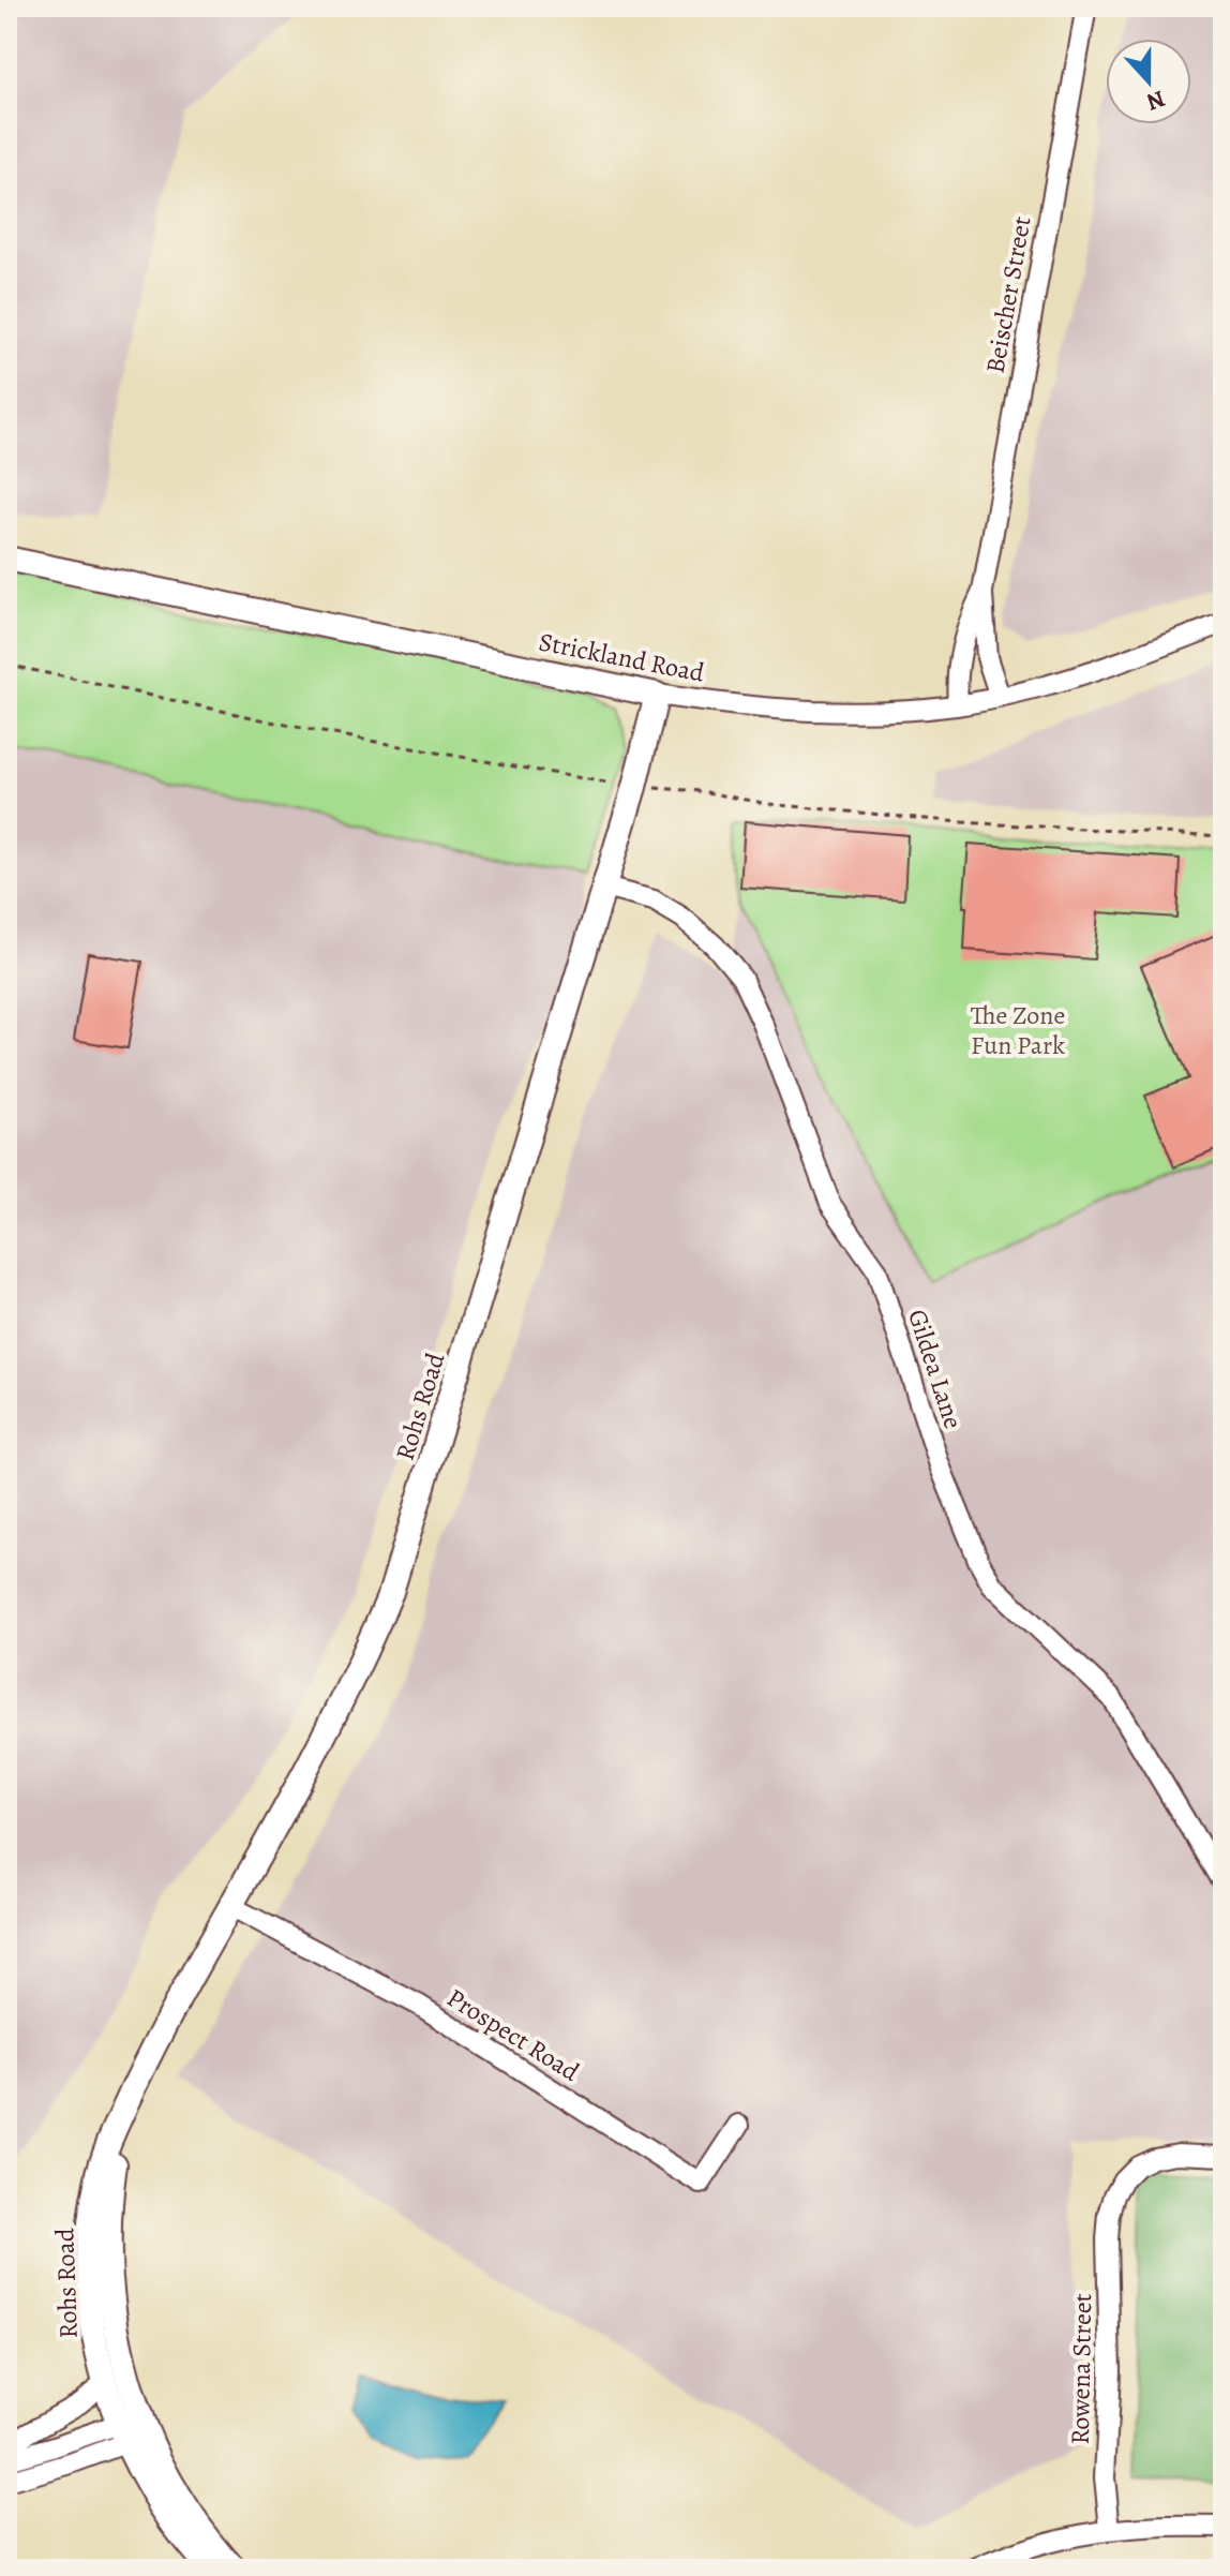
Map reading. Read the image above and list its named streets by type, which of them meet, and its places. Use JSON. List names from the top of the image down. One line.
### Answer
{"streets":{"main road":["Strickland Road","Rohs Road"],"street":["Beischer Street","Gildea Lane","Prospect Road","Rowena Street"]},"crossings":[["Beischer Street","Strickland Road"],["Strickland Road","Rohs Road"],["Gildea Lane","Rohs Road"],["Rohs Road","Prospect Road"]],"parks":["The Zone Fun Park"],"north":"bottom"}
